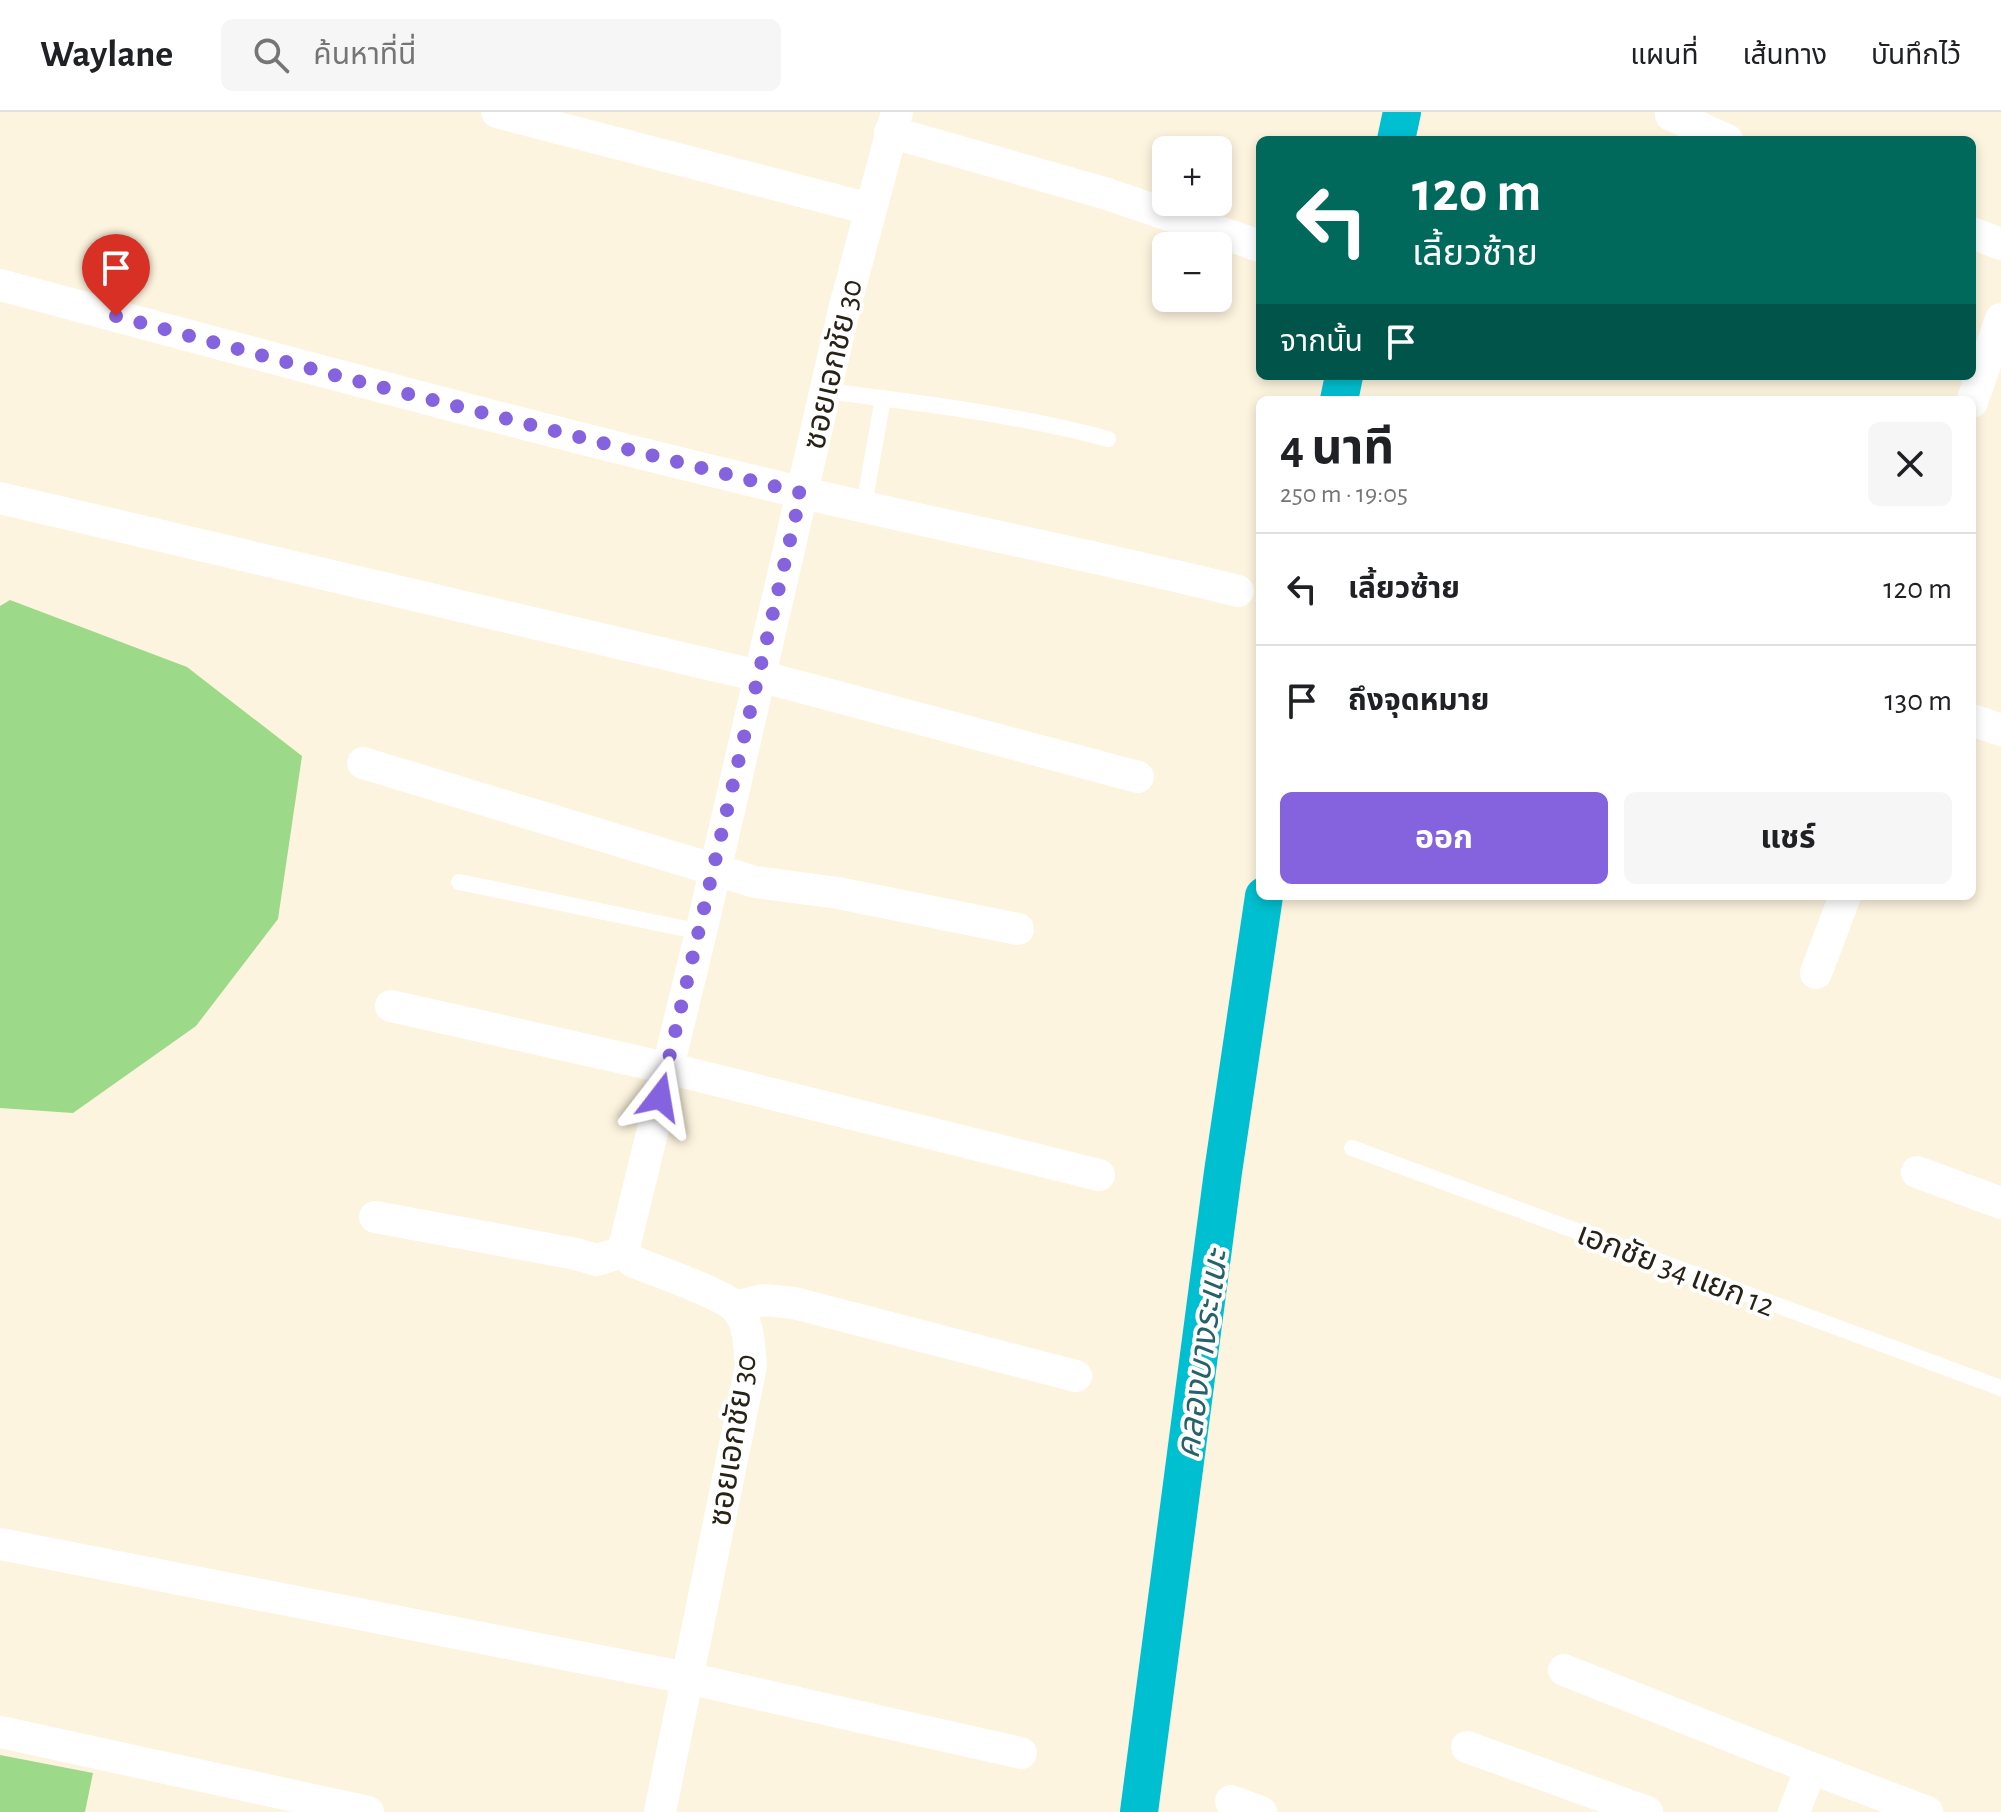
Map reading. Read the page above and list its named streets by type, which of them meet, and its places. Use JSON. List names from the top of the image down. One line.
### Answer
{"streets":{"street":["ซอยเอกชัย 30"],"lane":["เอกชัย 34 แยก 12"]},"water":["คลองบางระแนะ"],"page":{"header":"Waylane","search":"ค้นหาที่นี่","nav":["แผนที่","เส้นทาง","บันทึกไว้"],"map_buttons":["+","−"],"turn":["120 m","เลี้ยวซ้าย"],"then":"จากนั้น","heading":["4 นาที","250 m · 19:05"],"list":[{"name":"เลี้ยวซ้าย","value":"120 m"},{"name":"ถึงจุดหมาย","value":"130 m"}],"buttons":["ออก","แชร์"]}}
